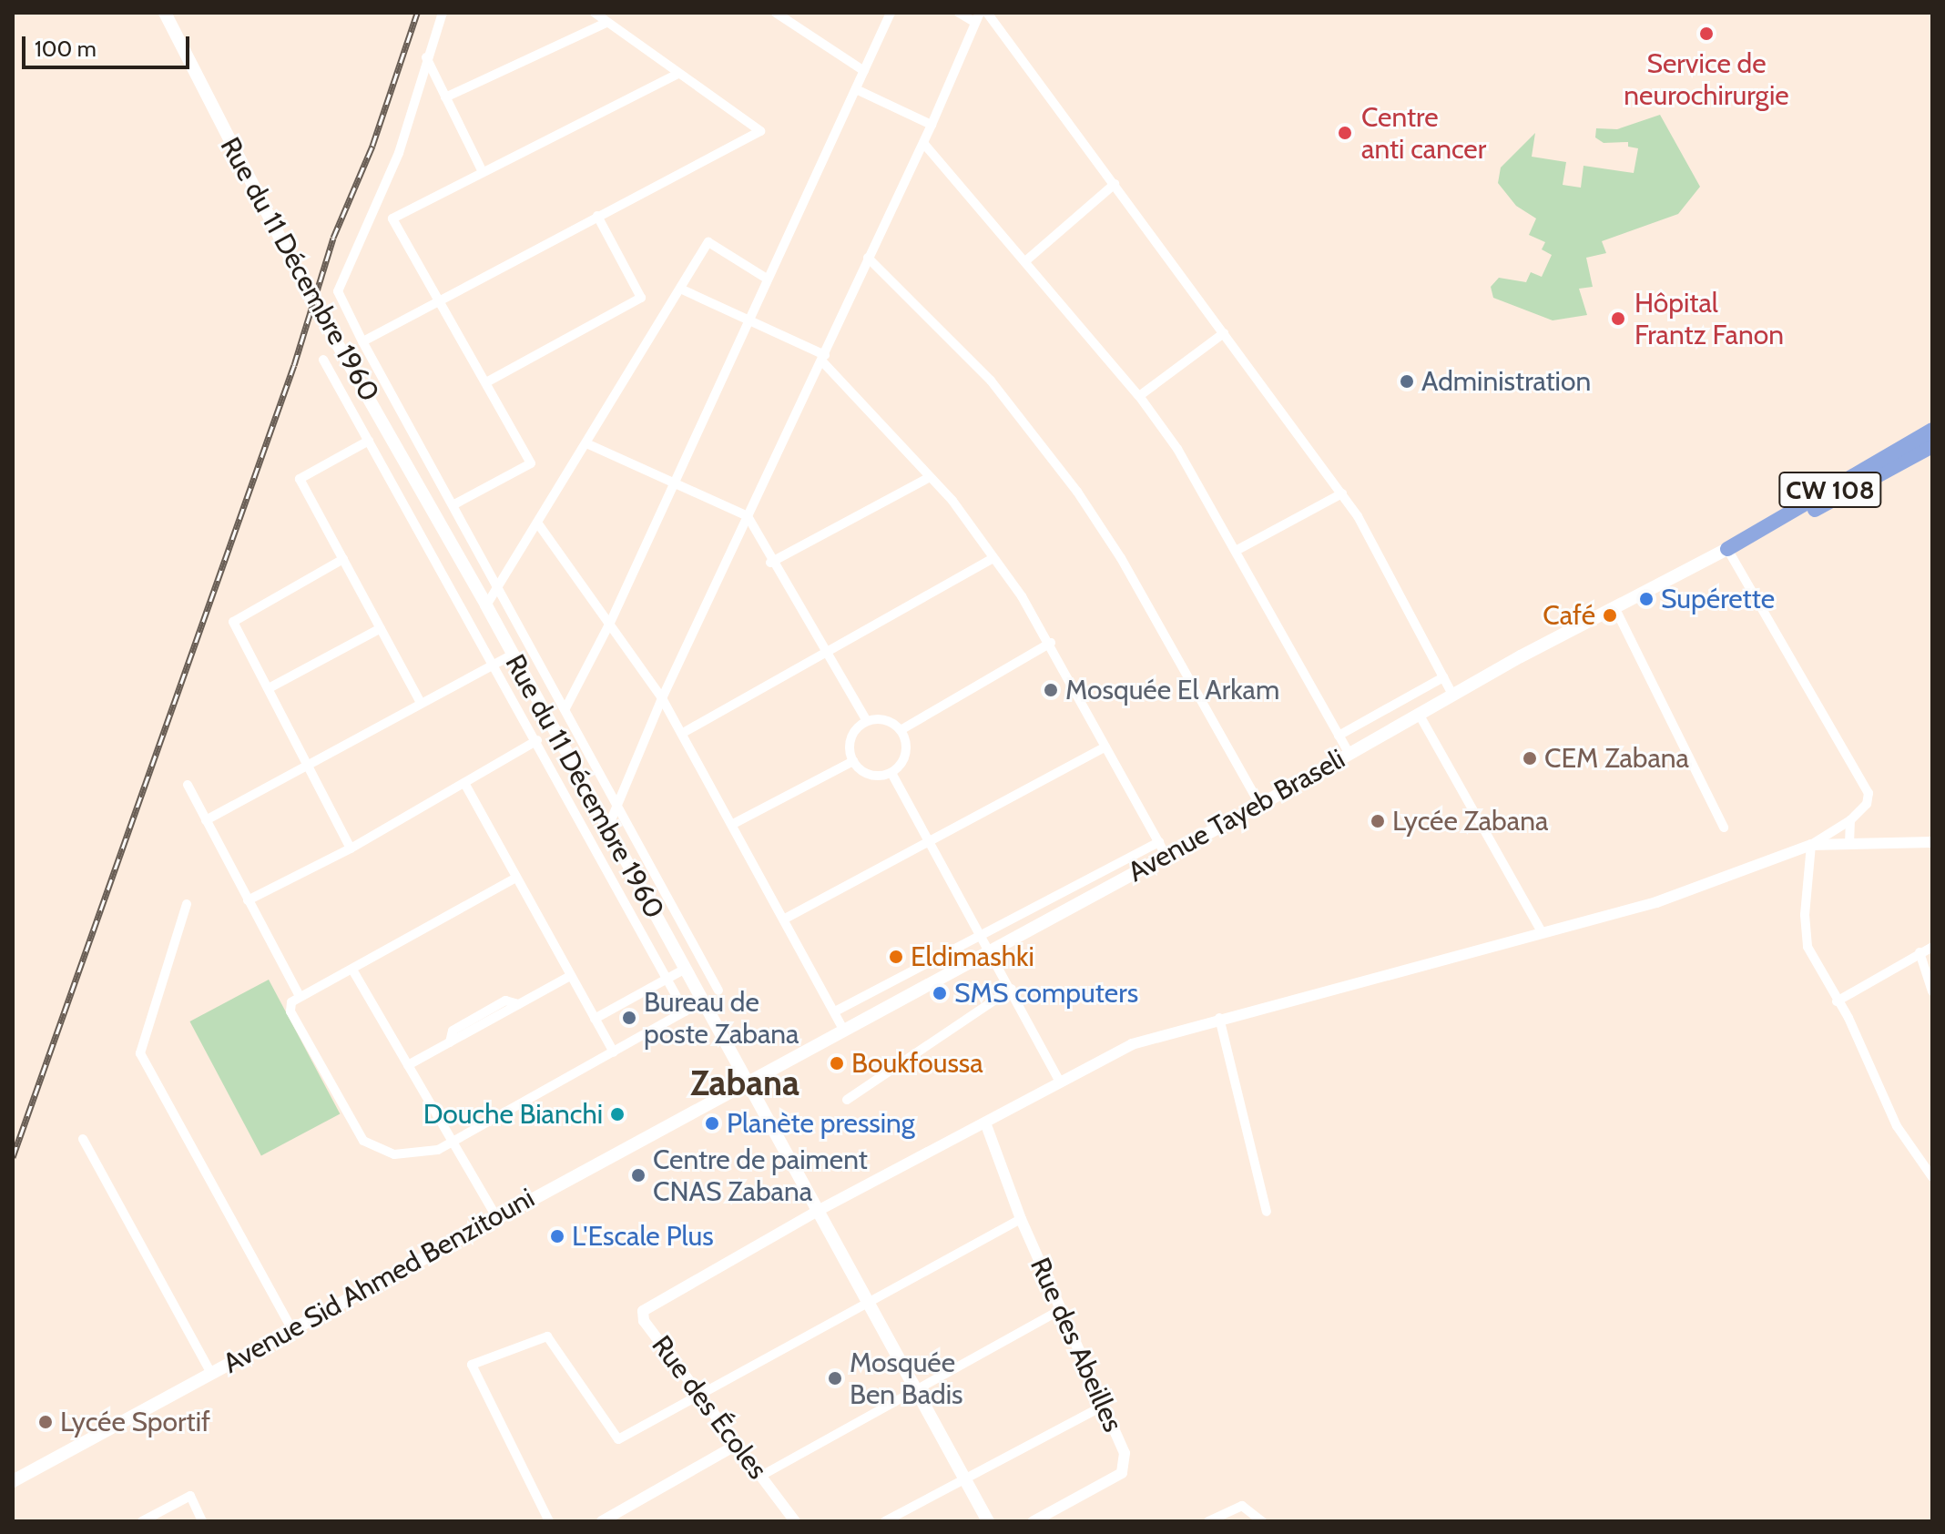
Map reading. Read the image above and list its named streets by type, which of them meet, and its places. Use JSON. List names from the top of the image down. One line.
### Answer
{"streets":{"highway":["CW 108"],"main road":["Rue du 11 Décembre 1960","Avenue Tayeb Braseli","Avenue Sid Ahmed Benzitouni"],"street":["Rue des Abeilles","Rue des Écoles"]},"crossings":[["Rue du 11 Décembre 1960","Avenue Tayeb Braseli"],["Rue du 11 Décembre 1960","Avenue Sid Ahmed Benzitouni"],["Rue du 11 Décembre 1960","Rue des Écoles"],["CW 108","Avenue Tayeb Braseli"],["Avenue Tayeb Braseli","Avenue Sid Ahmed Benzitouni"]],"districts":["Zabana"],"places":["Service de neurochirurgie","Centre anti cancer","Hôpital Frantz Fanon","Administration","Supérette","Café","Mosquée El Arkam","CEM Zabana","Lycée Zabana","Eldimashki","SMS computers","Bureau de poste Zabana","Boukfoussa","Douche Bianchi","Planète pressing","Centre de paiment CNAS Zabana","L'Escale Plus","Mosquée Ben Badis","Lycée Sportif"],"scale_bar":"100 m"}
